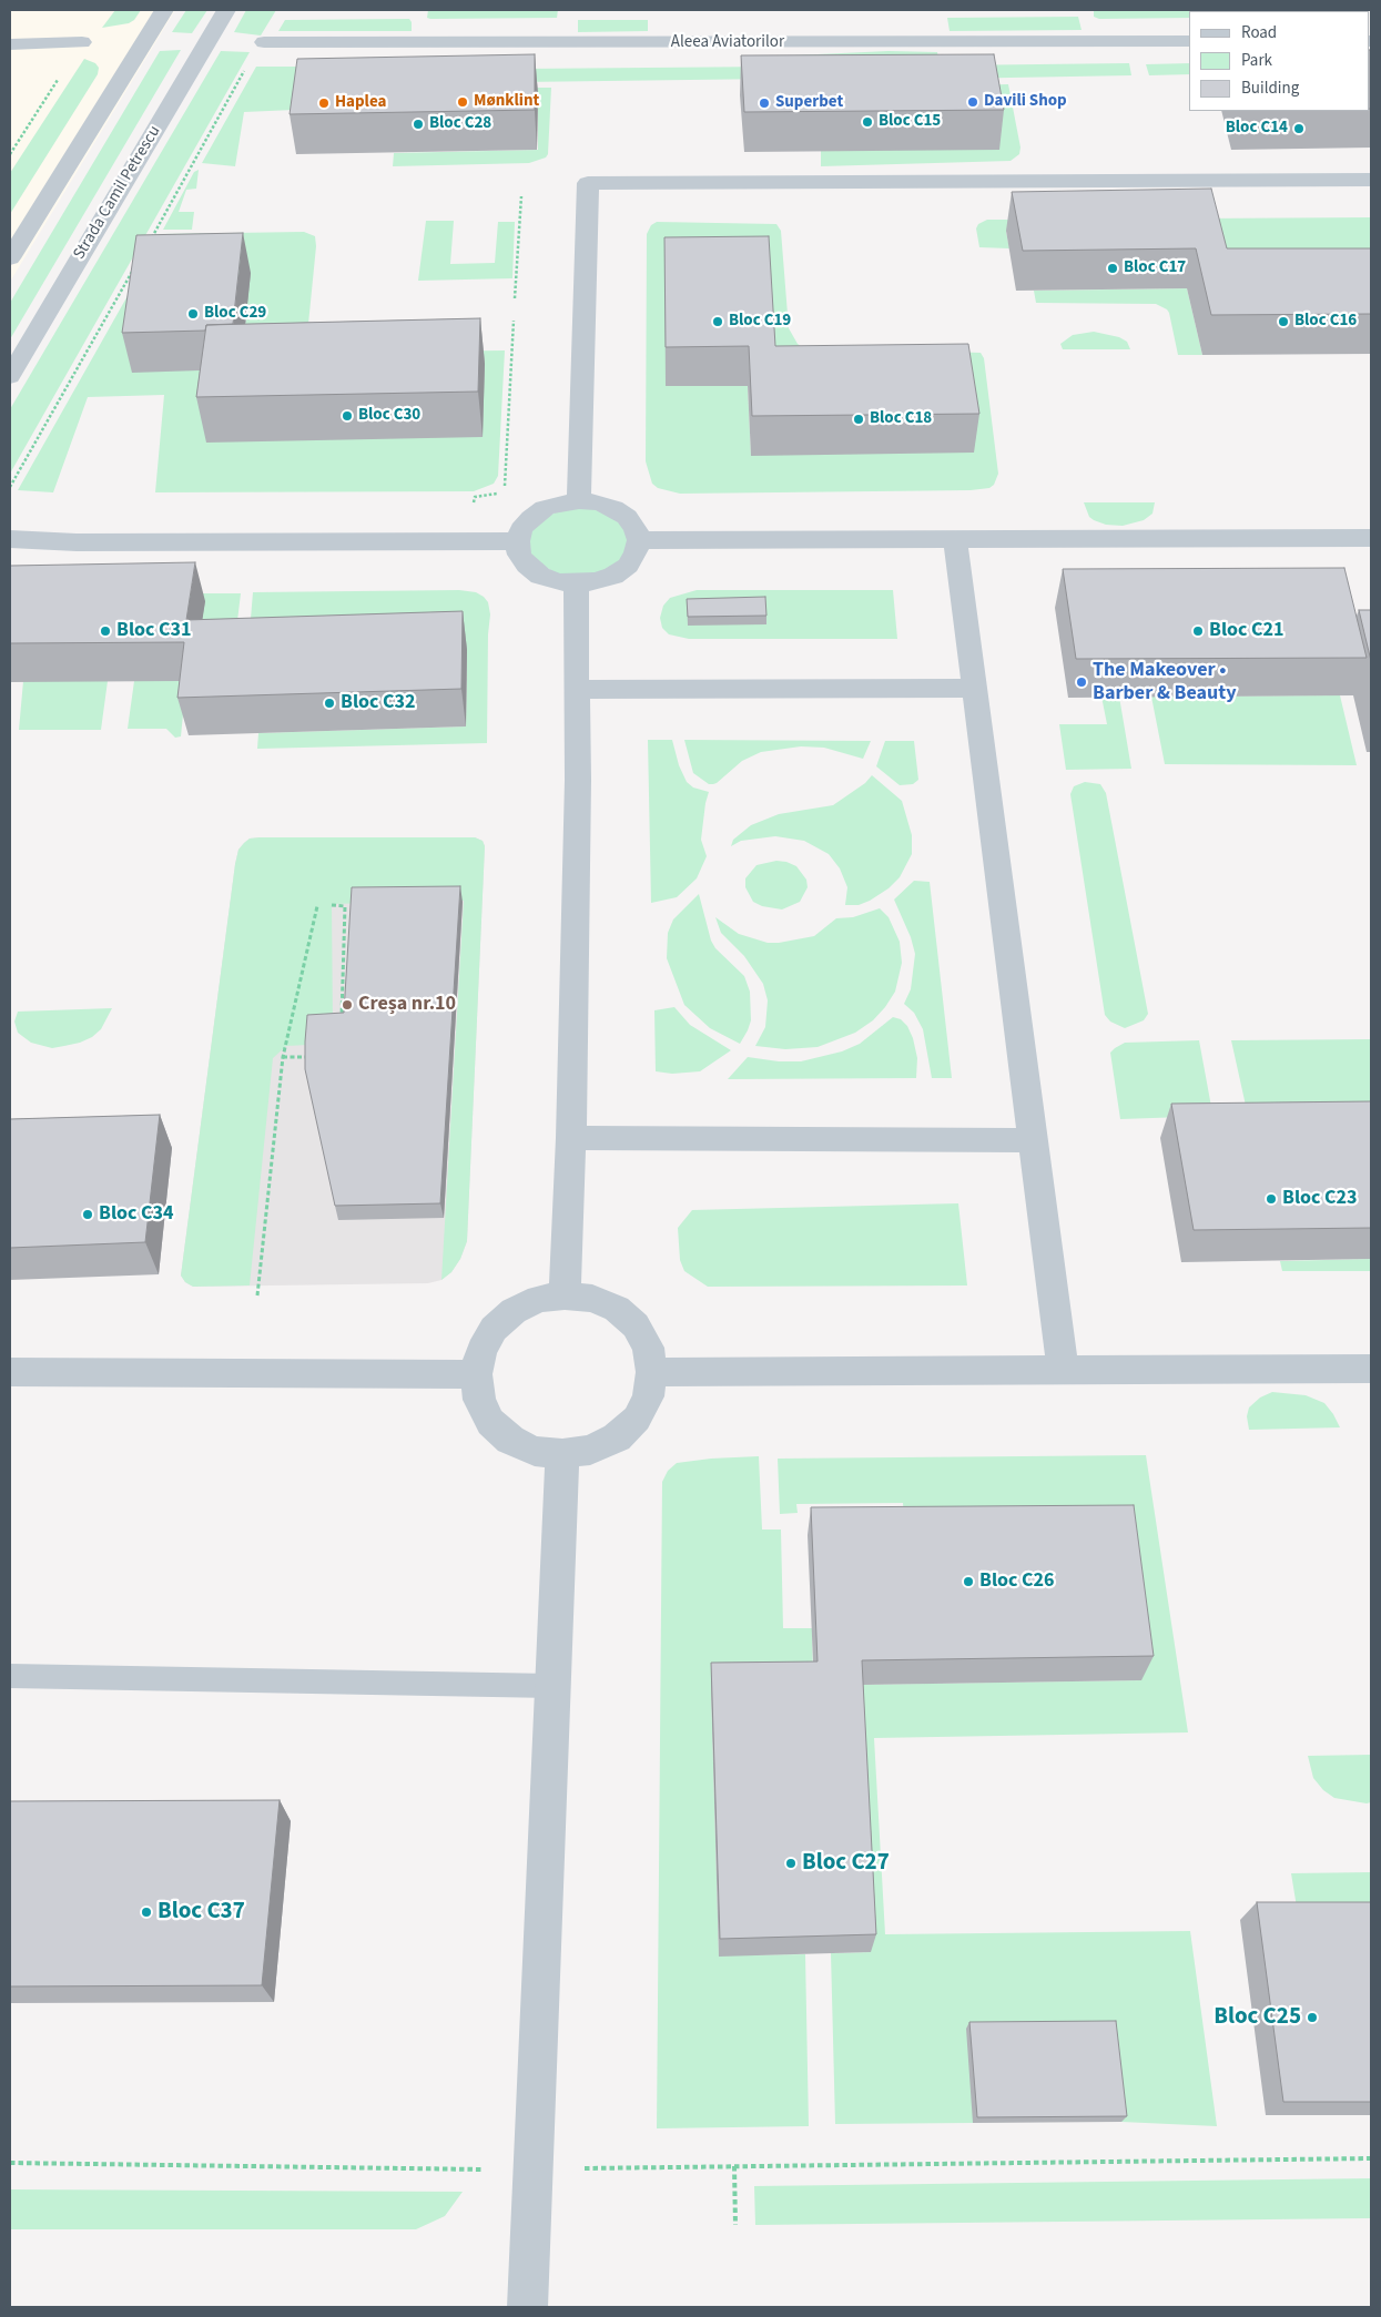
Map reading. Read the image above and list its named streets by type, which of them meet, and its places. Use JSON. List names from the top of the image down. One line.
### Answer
{"streets":{"street":["Aleea Aviatorilor","Strada Camil Petrescu"]},"places":["Mønklint","Davili Shop","Haplea","Superbet","Bloc C15","Bloc C28","Bloc C14","Bloc C17","Bloc C29","Bloc C19","Bloc C16","Bloc C30","Bloc C18","Bloc C31","Bloc C21","The Makeover • Barber & Beauty","Bloc C32","Creșa nr.10","Bloc C23","Bloc C34","Bloc C26","Bloc C27","Bloc C37","Bloc C25"],"legend":["Road","Park","Building"]}
